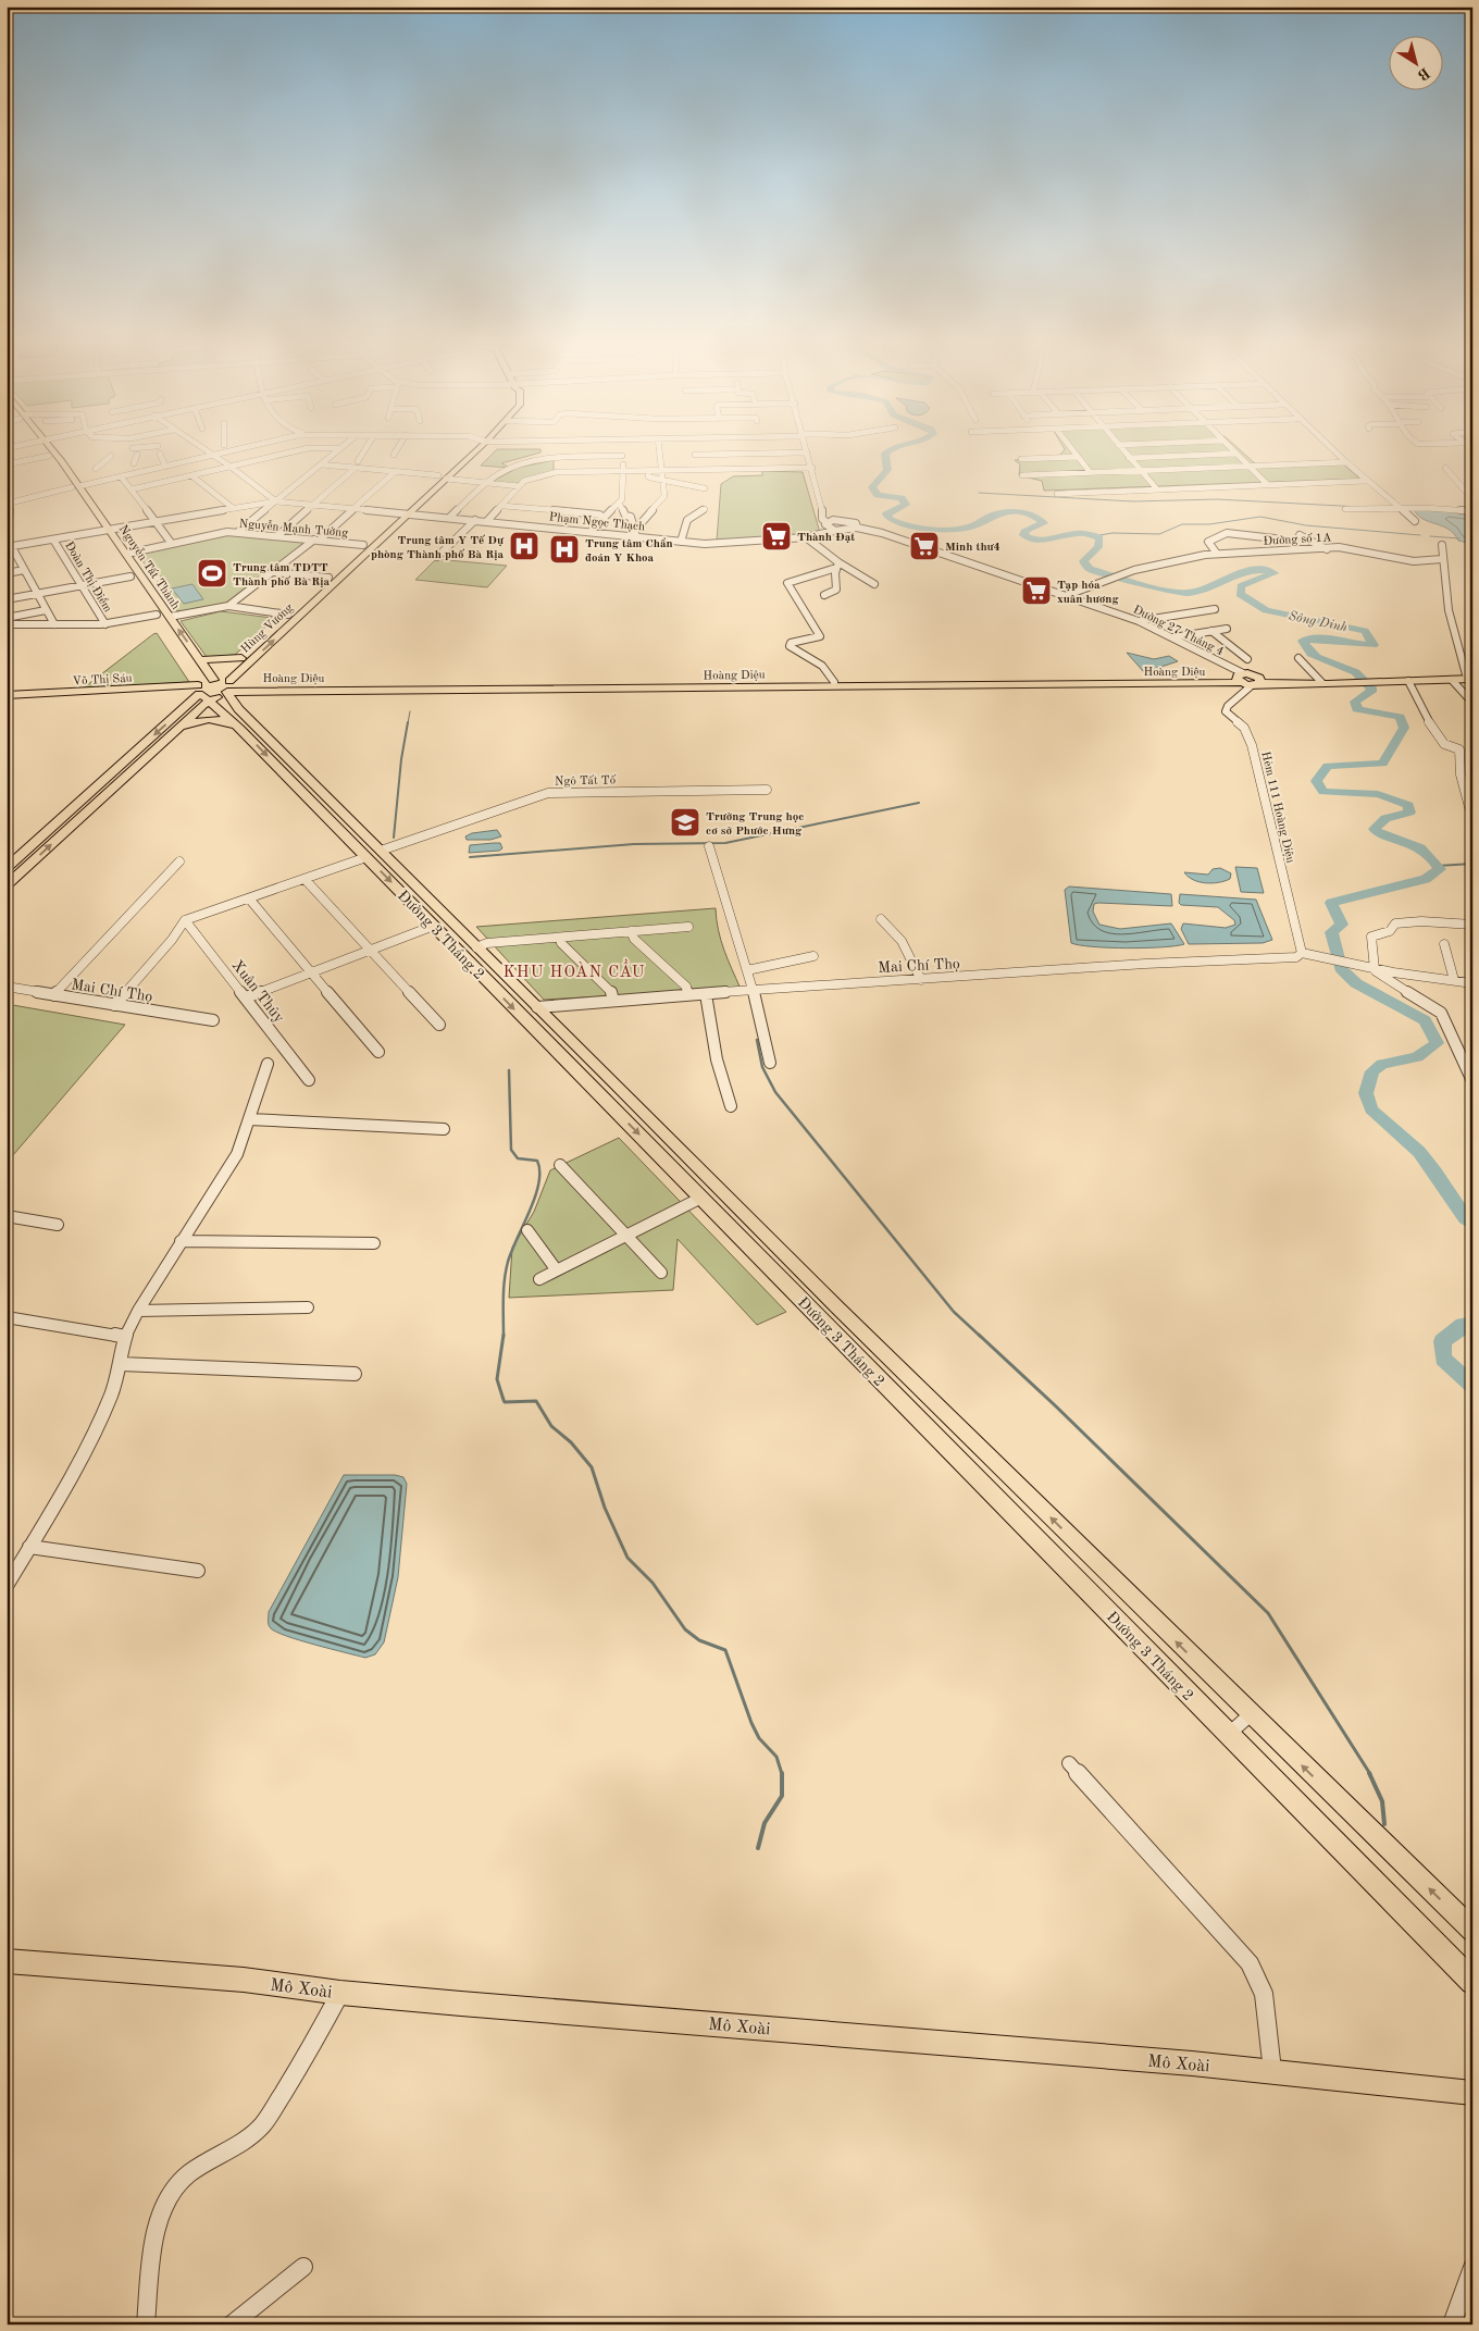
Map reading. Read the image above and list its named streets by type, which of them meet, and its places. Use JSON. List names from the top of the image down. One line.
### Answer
{"streets":{"main road":["Nguyễn Tất Thành","Hùng Vương","Hoàng Diệu","Võ Thị Sáu","Đường 3 Tháng 2","Mô Xoài"],"street":["Phạm Ngọc Thạch","Nguyễn Mạnh Tường","Đường số 1A","Đoàn Thị Điểm","Đường 27 Tháng 4","Ngô Tất Tố","Hẻm 111 Hoàng Diệu","Mai Chí Thọ","Xuân Thủy"]},"crossings":[["Phạm Ngọc Thạch","Hùng Vương"],["Phạm Ngọc Thạch","Đường 27 Tháng 4"],["Nguyễn Mạnh Tường","Nguyễn Tất Thành"],["Nguyễn Mạnh Tường","Hùng Vương"],["Đường số 1A","Đường 27 Tháng 4"],["Nguyễn Tất Thành","Hùng Vương"],["Nguyễn Tất Thành","Hoàng Diệu"],["Nguyễn Tất Thành","Võ Thị Sáu"],["Nguyễn Tất Thành","Đường 3 Tháng 2"],["Hùng Vương","Hoàng Diệu"],["Hùng Vương","Võ Thị Sáu"],["Hùng Vương","Đường 3 Tháng 2"],["Đường 27 Tháng 4","Hoàng Diệu"],["Hoàng Diệu","Võ Thị Sáu"],["Hoàng Diệu","Hẻm 111 Hoàng Diệu"],["Hoàng Diệu","Đường 3 Tháng 2"],["Võ Thị Sáu","Đường 3 Tháng 2"],["Ngô Tất Tố","Đường 3 Tháng 2"],["Ngô Tất Tố","Xuân Thủy"],["Hẻm 111 Hoàng Diệu","Mai Chí Thọ"],["Đường 3 Tháng 2","Mai Chí Thọ"]],"districts":["KHU HOÀN CẦU"],"water":["Sông Dinh"],"places":{"supermarket":["Thành Đạt","Minh thư4","Tạp hóa xuân hương"],"hospital":["Trung tâm Y Tế Dự phòng Thành phố Bà Rịa","Trung tâm Chẩn đoán Y Khoa"],"sports":["Trung tâm TDTT Thành phố Bà Rịa"],"school or university":["Trường Trung học cơ sở Phước Hưng"]},"north":"bottom right"}
